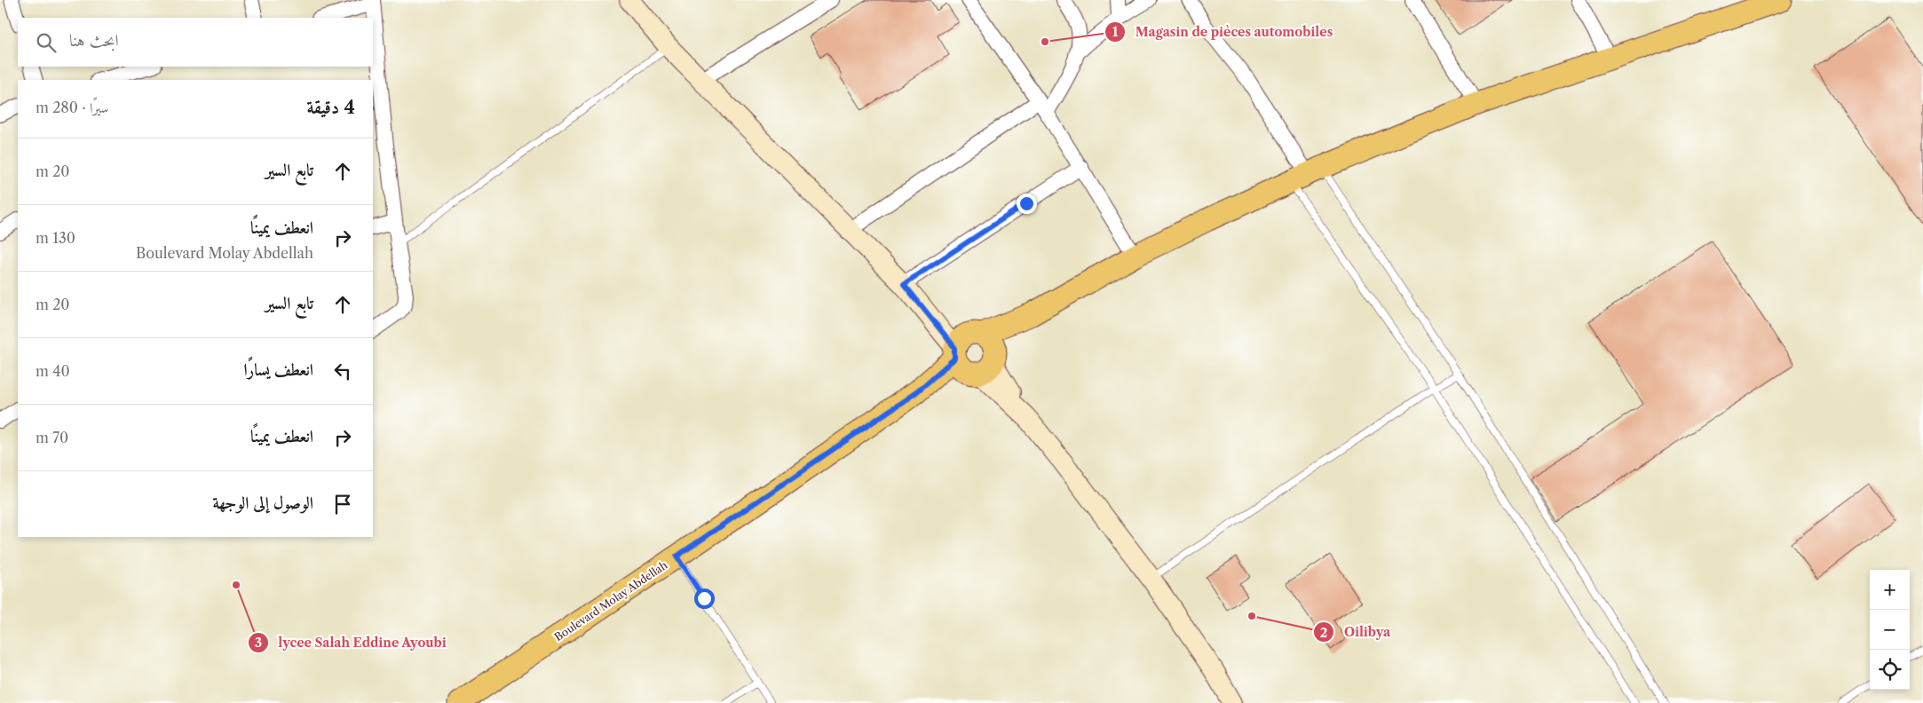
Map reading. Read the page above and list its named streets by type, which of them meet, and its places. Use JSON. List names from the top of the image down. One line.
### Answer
{"streets":{"main road":["Boulevard Molay Abdellah"]},"places":["Magasin de pièces automobiles","lycee Salah Eddine Ayoubi","Oilibya"],"page":{"search":"ابحث هنا","heading":["4 دقيقة","سيرًا · 280 m"],"list":[["تابع السير","20 m"],["انعطف يمينًا","Boulevard Molay Abdellah","130 m"],["تابع السير","20 m"],["انعطف يسارًا","40 m"],["انعطف يمينًا","70 m"],"الوصول إلى الوجهة"],"map_buttons":["+","−"]}}
